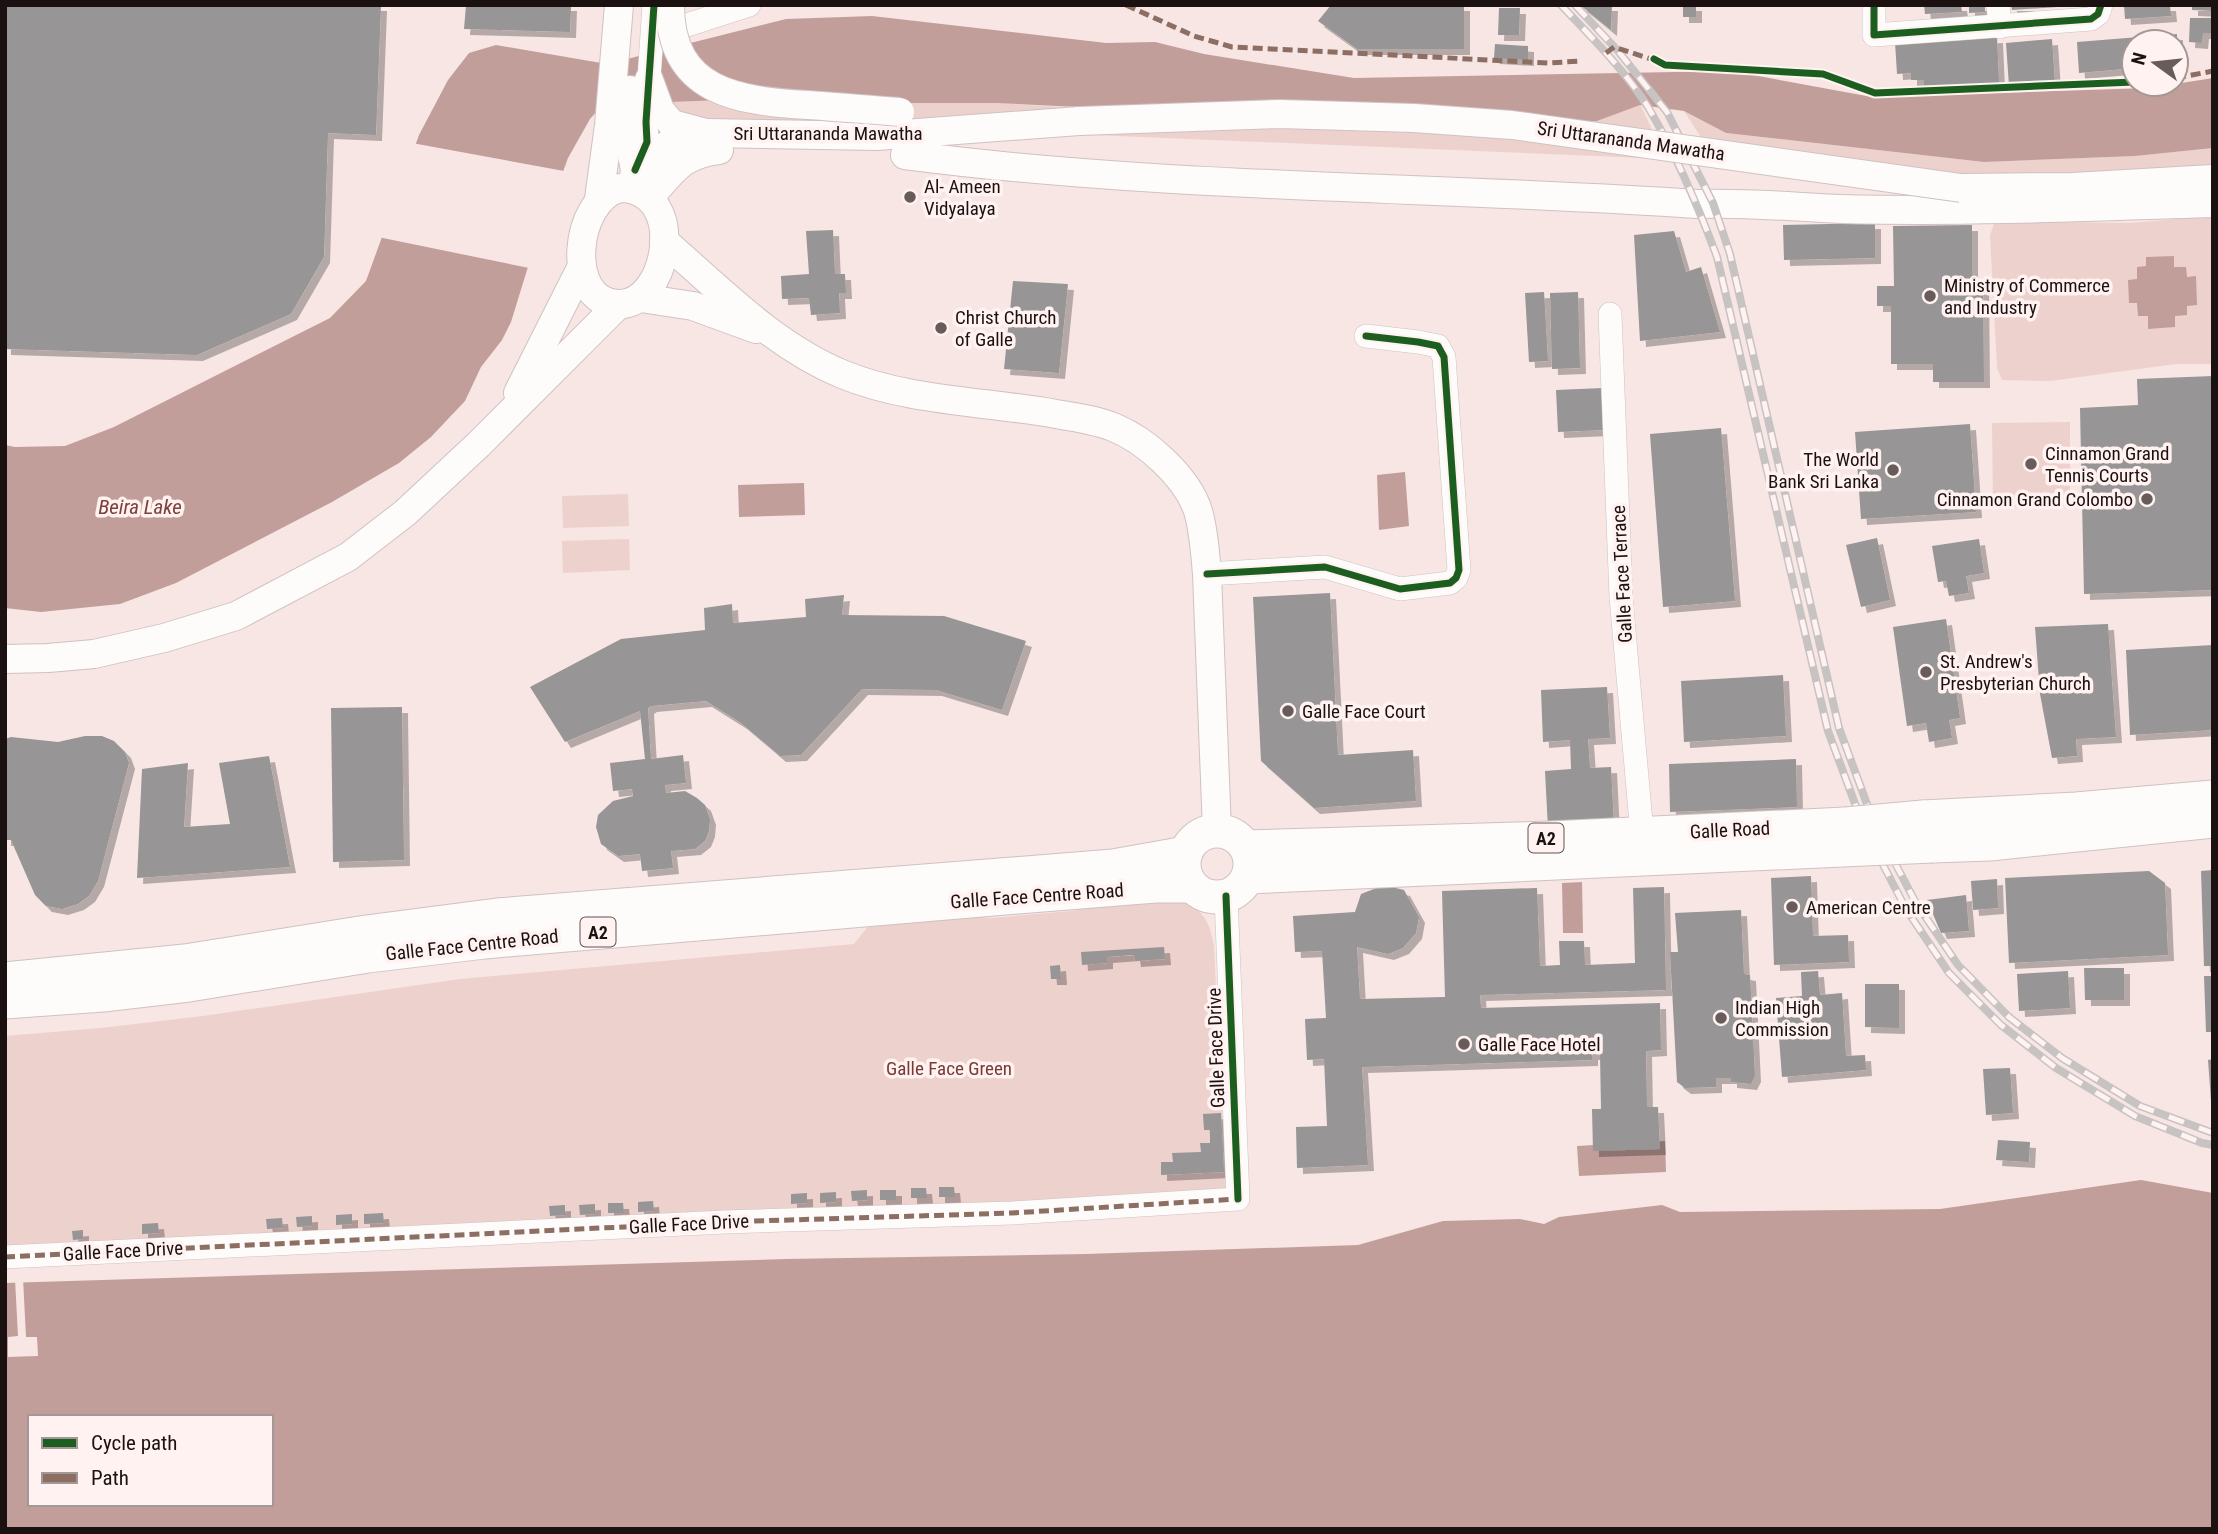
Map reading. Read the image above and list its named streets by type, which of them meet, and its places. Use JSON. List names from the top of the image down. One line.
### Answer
{"streets":{"highway":["Galle Road","A2","Galle Face Centre Road"],"main road":["Sri Uttarananda Mawatha"],"street":["Galle Face Terrace","Galle Face Drive"]},"crossings":[["Galle Face Terrace","Galle Road"],["Galle Road","Galle Face Centre Road"],["Galle Road","Galle Face Drive"],["Galle Face Centre Road","Galle Face Drive"]],"water":["Beira Lake"],"parks":["Galle Face Green"],"places":["Al- Ameen Vidyalaya","Ministry of Commerce and Industry","Christ Church of Galle","Cinnamon Grand Tennis Courts","The World Bank Sri Lanka","Cinnamon Grand Colombo","St. Andrew's Presbyterian Church","Galle Face Court","American Centre","Indian High Commission","Galle Face Hotel"],"legend":["Cycle path","Path"],"north":"left"}
